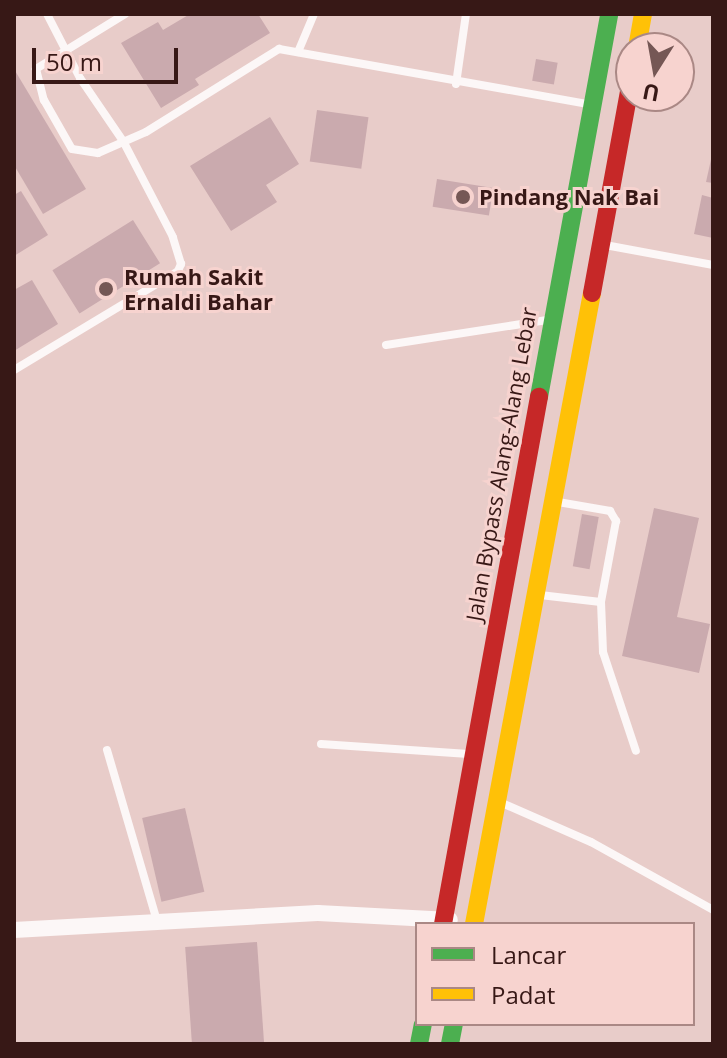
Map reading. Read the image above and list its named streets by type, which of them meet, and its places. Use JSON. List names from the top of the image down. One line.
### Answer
{"streets":{"highway":["Jalan Bypass Alang-Alang Lebar"]},"places":["Pindang Nak Bai","Rumah Sakit Ernaldi Bahar"],"legend":["Lancar","Padat"],"scale_bar":"50 m","north":"bottom"}
